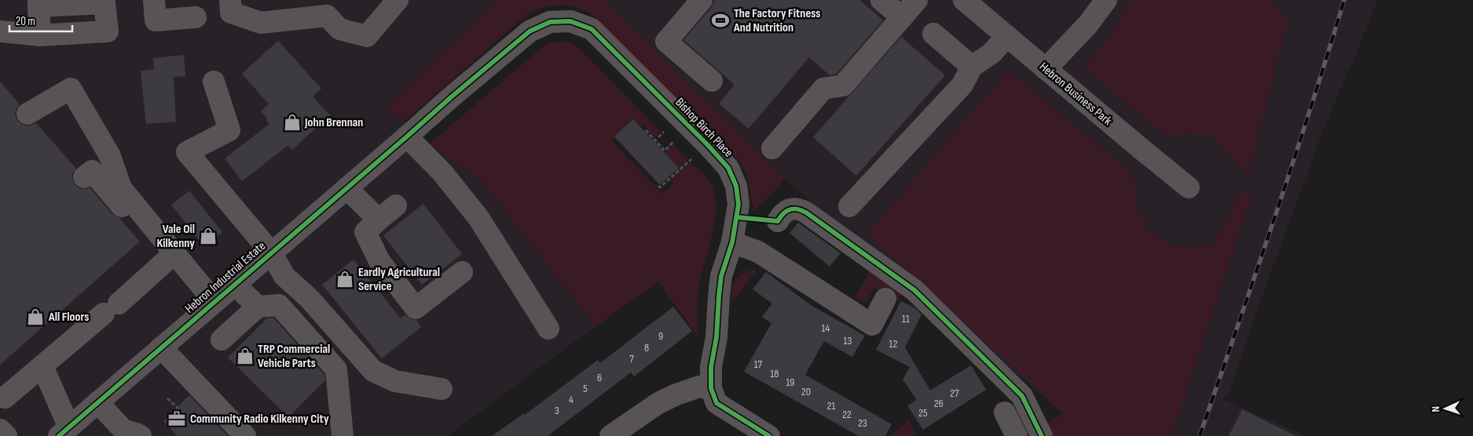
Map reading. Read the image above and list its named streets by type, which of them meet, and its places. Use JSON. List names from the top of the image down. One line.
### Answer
{"streets":{"street":["Hebron Business Park","Bishop Birch Place","Hebron Industrial Estate"]},"crossings":[["Bishop Birch Place","Hebron Industrial Estate"]],"places":{"sports":["The Factory Fitness And Nutrition"],"shop":["John Brennan","Vale Oil Kilkenny","Eardly Agricultural Service","All Floors","TRP Commercial Vehicle Parts"],"office":["Community Radio Kilkenny City"]},"house_numbers":["11","14","9","13","12","8","7","17","18","6","19","5","20","27","4","26","21","3","25","22","23"],"scale_bar":"20 m","north":"left"}
